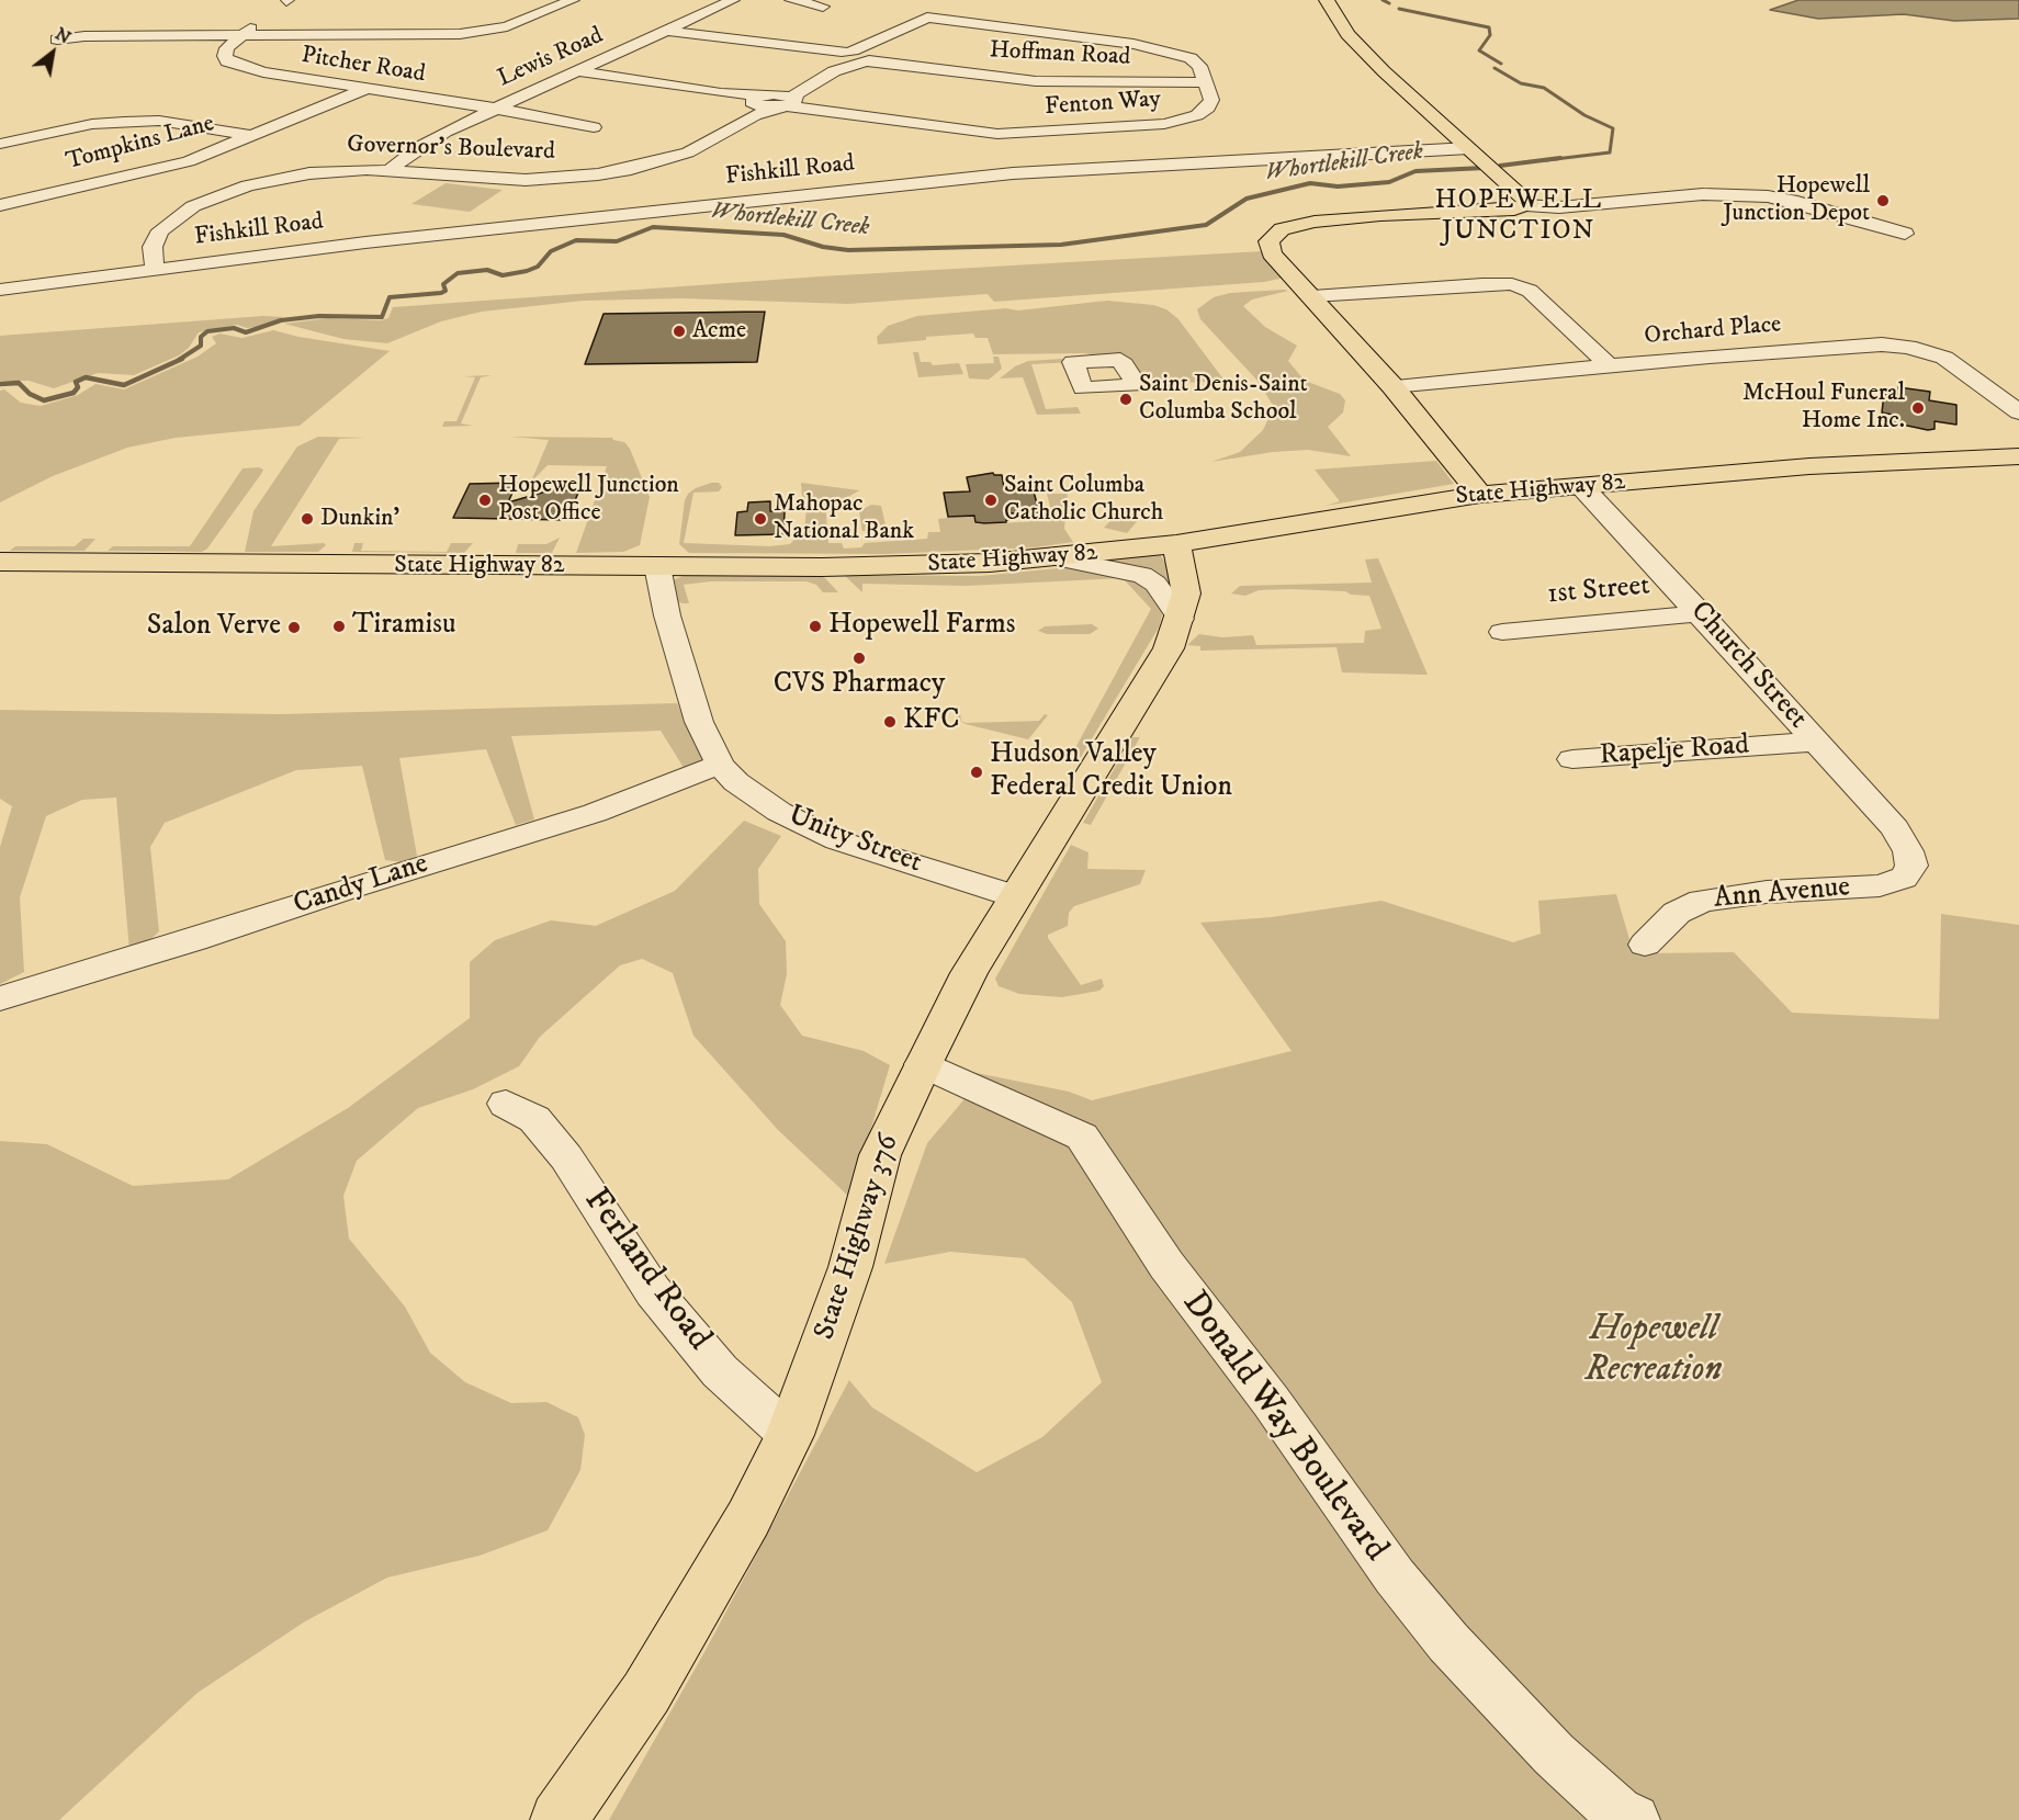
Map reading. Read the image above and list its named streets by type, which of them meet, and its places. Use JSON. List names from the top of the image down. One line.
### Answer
{"streets":{"main road":["State Highway 82","State Highway 376"],"street":["Hoffman Road","Lewis Road","Pitcher Road","Fenton Way","Tompkins Lane","Governor's Boulevard","Fishkill Road","Orchard Place","1st Street","Church Street","Rapelje Road","Unity Street","Candy Lane","Ann Avenue","Ferland Road","Donald Way Boulevard"]},"crossings":[["Hoffman Road","Lewis Road"],["Hoffman Road","Fenton Way"],["Hoffman Road","Governor's Boulevard"],["Lewis Road","Pitcher Road"],["Lewis Road","Fenton Way"],["Lewis Road","Governor's Boulevard"],["Pitcher Road","Tompkins Lane"],["Fenton Way","Governor's Boulevard"],["Governor's Boulevard","Fishkill Road"],["State Highway 82","Church Street"],["State Highway 82","Unity Street"],["State Highway 82","State Highway 376"],["1st Street","Church Street"],["Church Street","Rapelje Road"],["Church Street","Ann Avenue"],["Unity Street","Candy Lane"],["Unity Street","State Highway 376"],["State Highway 376","Ferland Road"],["State Highway 376","Donald Way Boulevard"]],"districts":["HOPEWELL JUNCTION"],"water":["Whortlekill Creek"],"parks":["Hopewell Recreation"],"places":["Hopewell Junction Depot","Acme","Saint Denis-Saint Columba School","McHoul Funeral Home Inc.","Hopewell Junction Post Office","Saint Columba Catholic Church","Dunkin'","Mahopac National Bank","Tiramisu","Hopewell Farms","Salon Verve","CVS Pharmacy","KFC","Hudson Valley Federal Credit Union"],"north":"top right"}
